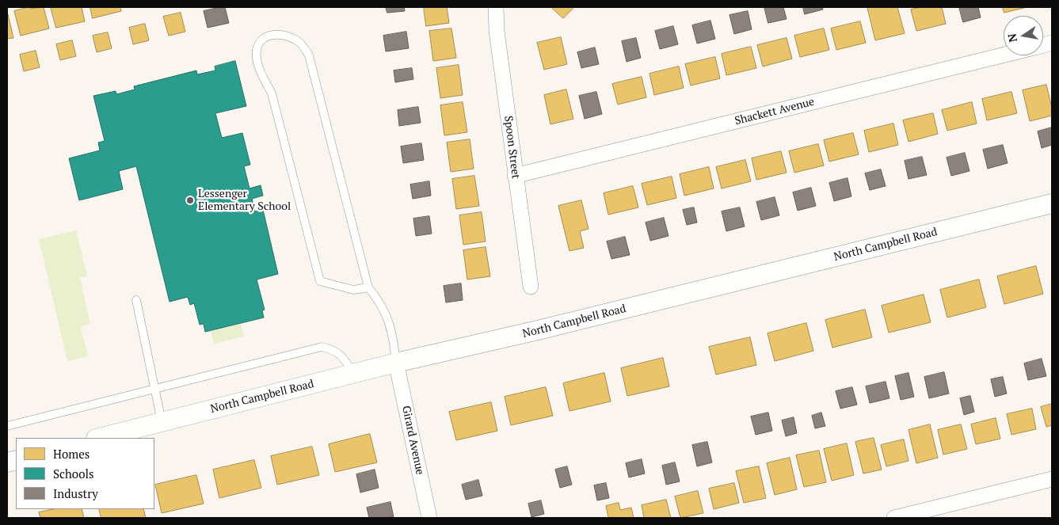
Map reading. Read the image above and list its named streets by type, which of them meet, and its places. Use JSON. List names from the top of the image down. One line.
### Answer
{"streets":{"street":["Shackett Avenue","Spoon Street","North Campbell Road","Girard Avenue"]},"crossings":[["Shackett Avenue","Spoon Street"],["North Campbell Road","Girard Avenue"]],"places":["Lessenger Elementary School"],"legend":["Homes","Schools","Industry"],"north":"left"}
